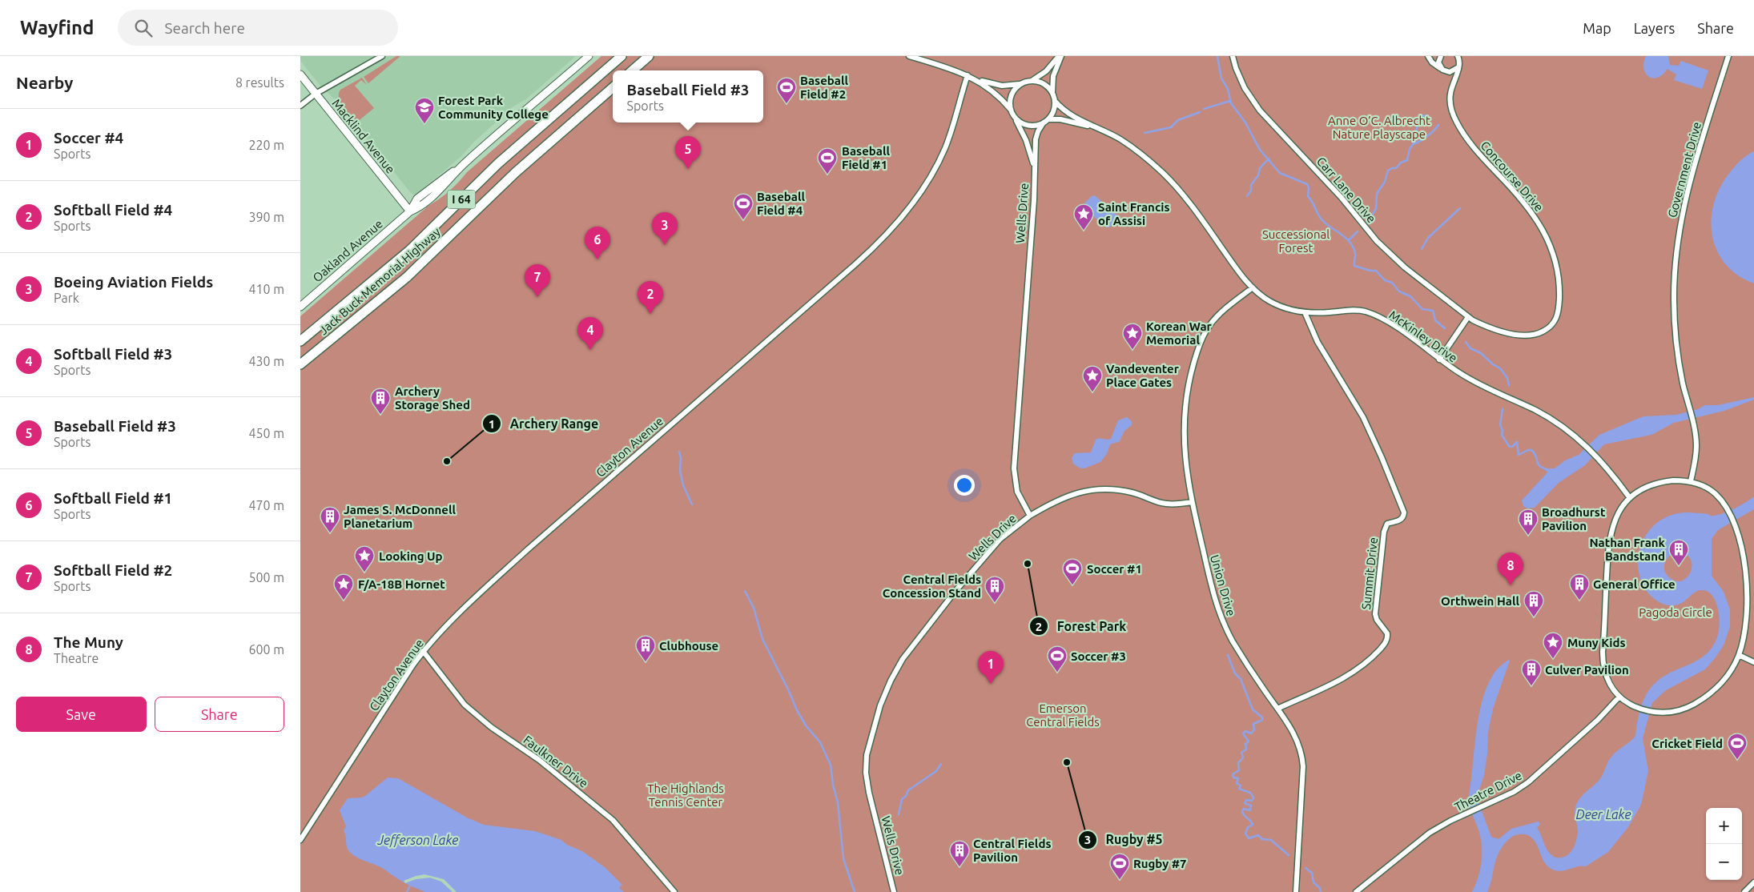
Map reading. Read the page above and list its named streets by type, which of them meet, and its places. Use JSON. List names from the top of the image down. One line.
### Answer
{"streets":{"highway":["I 64","Jack Buck Memorial Highway"],"street":["Macklind Avenue","Government Drive","Concourse Drive","Carr Lane Drive","Wells Drive","Oakland Avenue","McKinley Drive","Clayton Avenue","Summit Drive","Union Drive","Faulkner Drive","Theatre Drive"]},"crossings":[["Macklind Avenue","Oakland Avenue"],["Concourse Drive","Carr Lane Drive"],["Wells Drive","McKinley Drive"],["McKinley Drive","Summit Drive"],["McKinley Drive","Union Drive"],["Clayton Avenue","Faulkner Drive"],["Summit Drive","Union Drive"]],"water":["Deer Lake","Jefferson Lake"],"parks":["Anne O’C. Albrecht Nature Playscape","Successional Forest","Pagoda Circle","Emerson Central Fields","The Highlands Tennis Center"],"places":{"sports":["Baseball Field #2","Baseball Field #1","Baseball Field #4","Soccer #1","Soccer #3","Cricket Field","Rugby #7"],"school or university":["Forest Park Community College"],"place":["Saint Francis of Assisi","Korean War Memorial","Vandeventer Place Gates","Looking Up","F/A-18B Hornet","Muny Kids"],"building":["Archery Storage Shed","James S. McDonnell Planetarium","Broadhurst Pavilion","Nathan Frank Bandstand","General Office","Central Fields Concession Stand","Orthwein Hall","Clubhouse","Culver Pavilion","Central Fields Pavilion"],"other":["Archery Range","Forest Park","Rugby #5"]},"page":{"header":"Wayfind","search":"Search here","nav":["Map","Layers","Share"],"heading":["Nearby","8 results"],"popup":["Baseball Field #3","Sports"],"list":[{"mark":"1","name":"Soccer #4","note":"Sports","value":"220 m"},{"mark":"2","name":"Softball Field #4","note":"Sports","value":"390 m"},{"mark":"3","name":"Boeing Aviation Fields","note":"Park","value":"410 m"},{"mark":"4","name":"Softball Field #3","note":"Sports","value":"430 m"},{"mark":"5","name":"Baseball Field #3","note":"Sports","value":"450 m"},{"mark":"6","name":"Softball Field #1","note":"Sports","value":"470 m"},{"mark":"7","name":"Softball Field #2","note":"Sports","value":"500 m"},{"mark":"8","name":"The Muny","note":"Theatre","value":"600 m"}],"pins":["5","3","6","7","2","4","8","1"],"buttons":["Save","Share"],"map_buttons":["+","−"]}}
